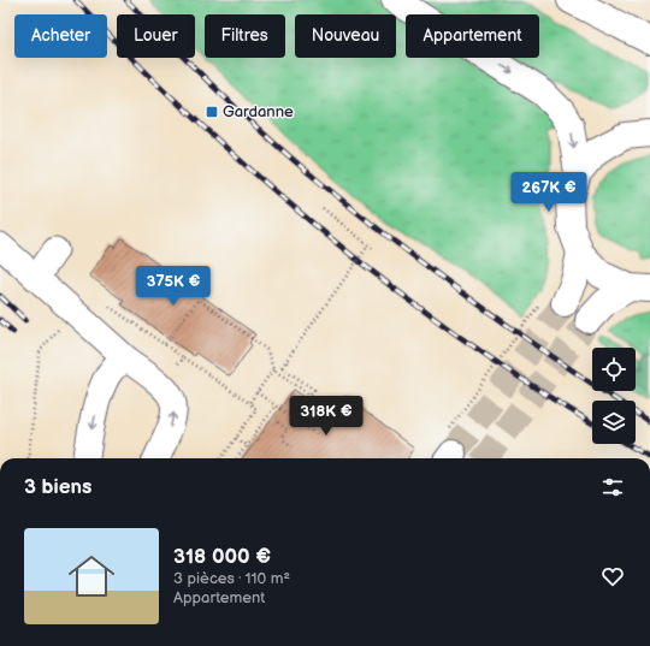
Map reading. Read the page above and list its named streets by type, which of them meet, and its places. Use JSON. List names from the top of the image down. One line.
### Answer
{"places":{"transit":["Gardanne"]},"page":{"chip":["Acheter","Louer","Filtres","Nouveau","Appartement"],"price":["267K €","375K €","318K €"],"heading":"3 biens","list":[{"name":"318 000 €","note":"3 pièces · 110 m² · Appartement"}]}}
